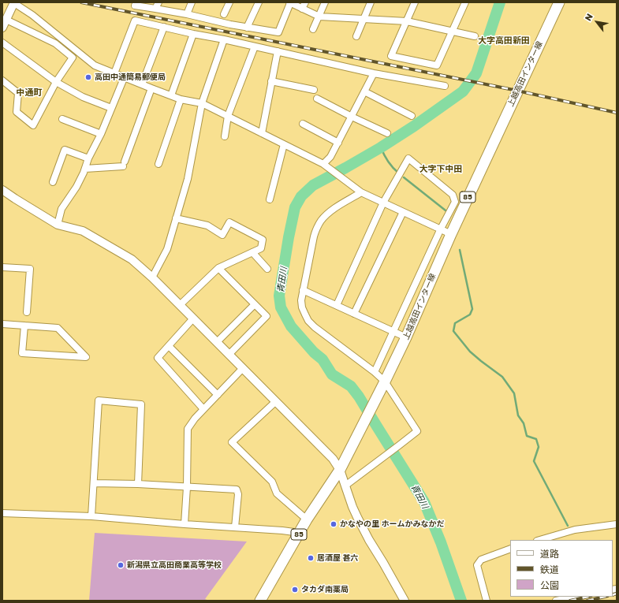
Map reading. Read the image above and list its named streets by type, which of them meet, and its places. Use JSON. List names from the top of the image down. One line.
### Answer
{"streets":{"main road":["上越高田インター線","85"]},"districts":["大字高田新田","中通町","大字下中田"],"water":["青田川"],"places":["高田中通簡易郵便局","かなやの里 ホームかみなかだ","居酒屋 甚六","新潟県立高田商業高等学校","タカダ南薬局"],"legend":["道路","鉄道","公園"],"north":"top left"}
